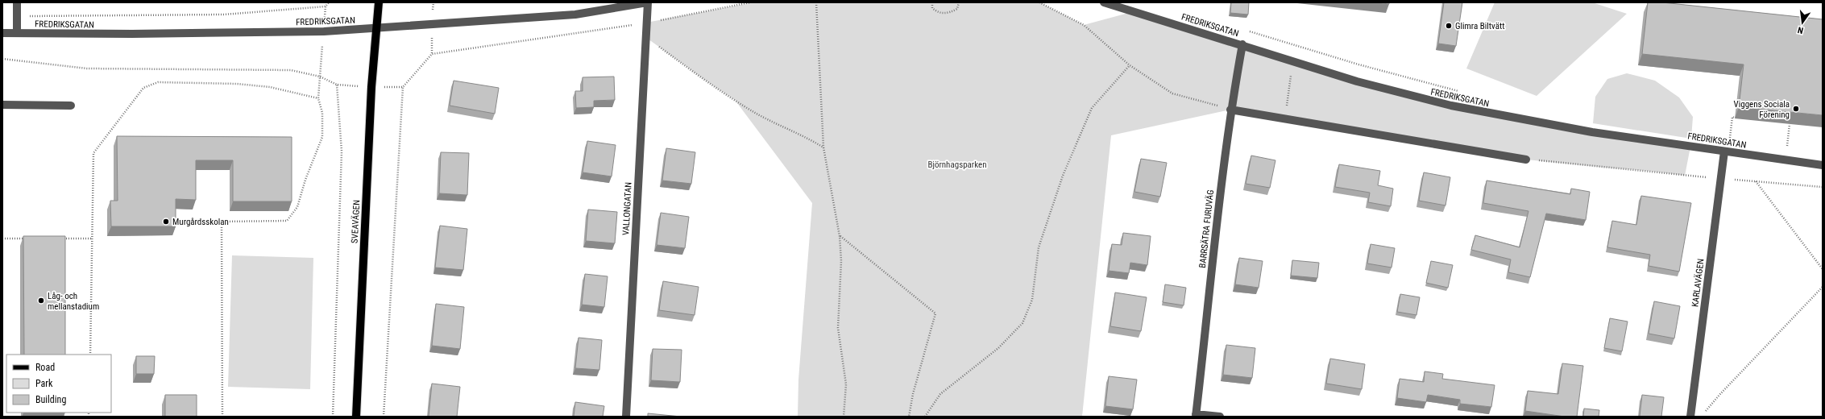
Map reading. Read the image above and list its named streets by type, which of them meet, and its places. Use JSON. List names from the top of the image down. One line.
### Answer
{"streets":{"main road":["SVEAVÄGEN"],"street":["FREDRIKSGATAN","VALLONGATAN","BARRSÄTRA FURUVÄG","KARLAVÄGEN"]},"crossings":[["FREDRIKSGATAN","VALLONGATAN"],["FREDRIKSGATAN","SVEAVÄGEN"],["FREDRIKSGATAN","BARRSÄTRA FURUVÄG"],["FREDRIKSGATAN","KARLAVÄGEN"]],"parks":["Björnhagsparken"],"places":["Glimra Biltvätt","Viggens Sociala Förening","Murgårdsskolan","Låg- och mellanstadium"],"legend":["Road","Park","Building"],"north":"bottom"}
